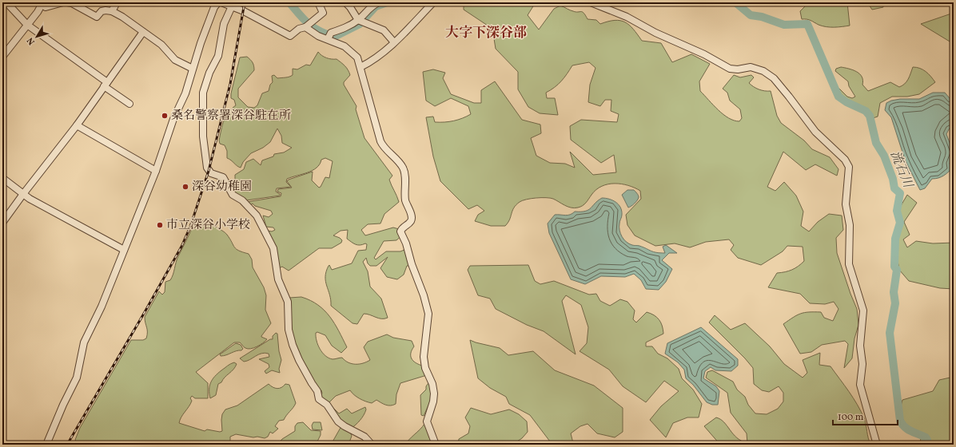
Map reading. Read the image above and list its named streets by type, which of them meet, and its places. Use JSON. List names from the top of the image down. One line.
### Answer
{"districts":["大字下深谷部"],"water":["流石川"],"places":["桑名警察署深谷駐在所","深谷幼稚園","市立深谷小学校"],"scale_bar":"100 m","north":"bottom left"}
